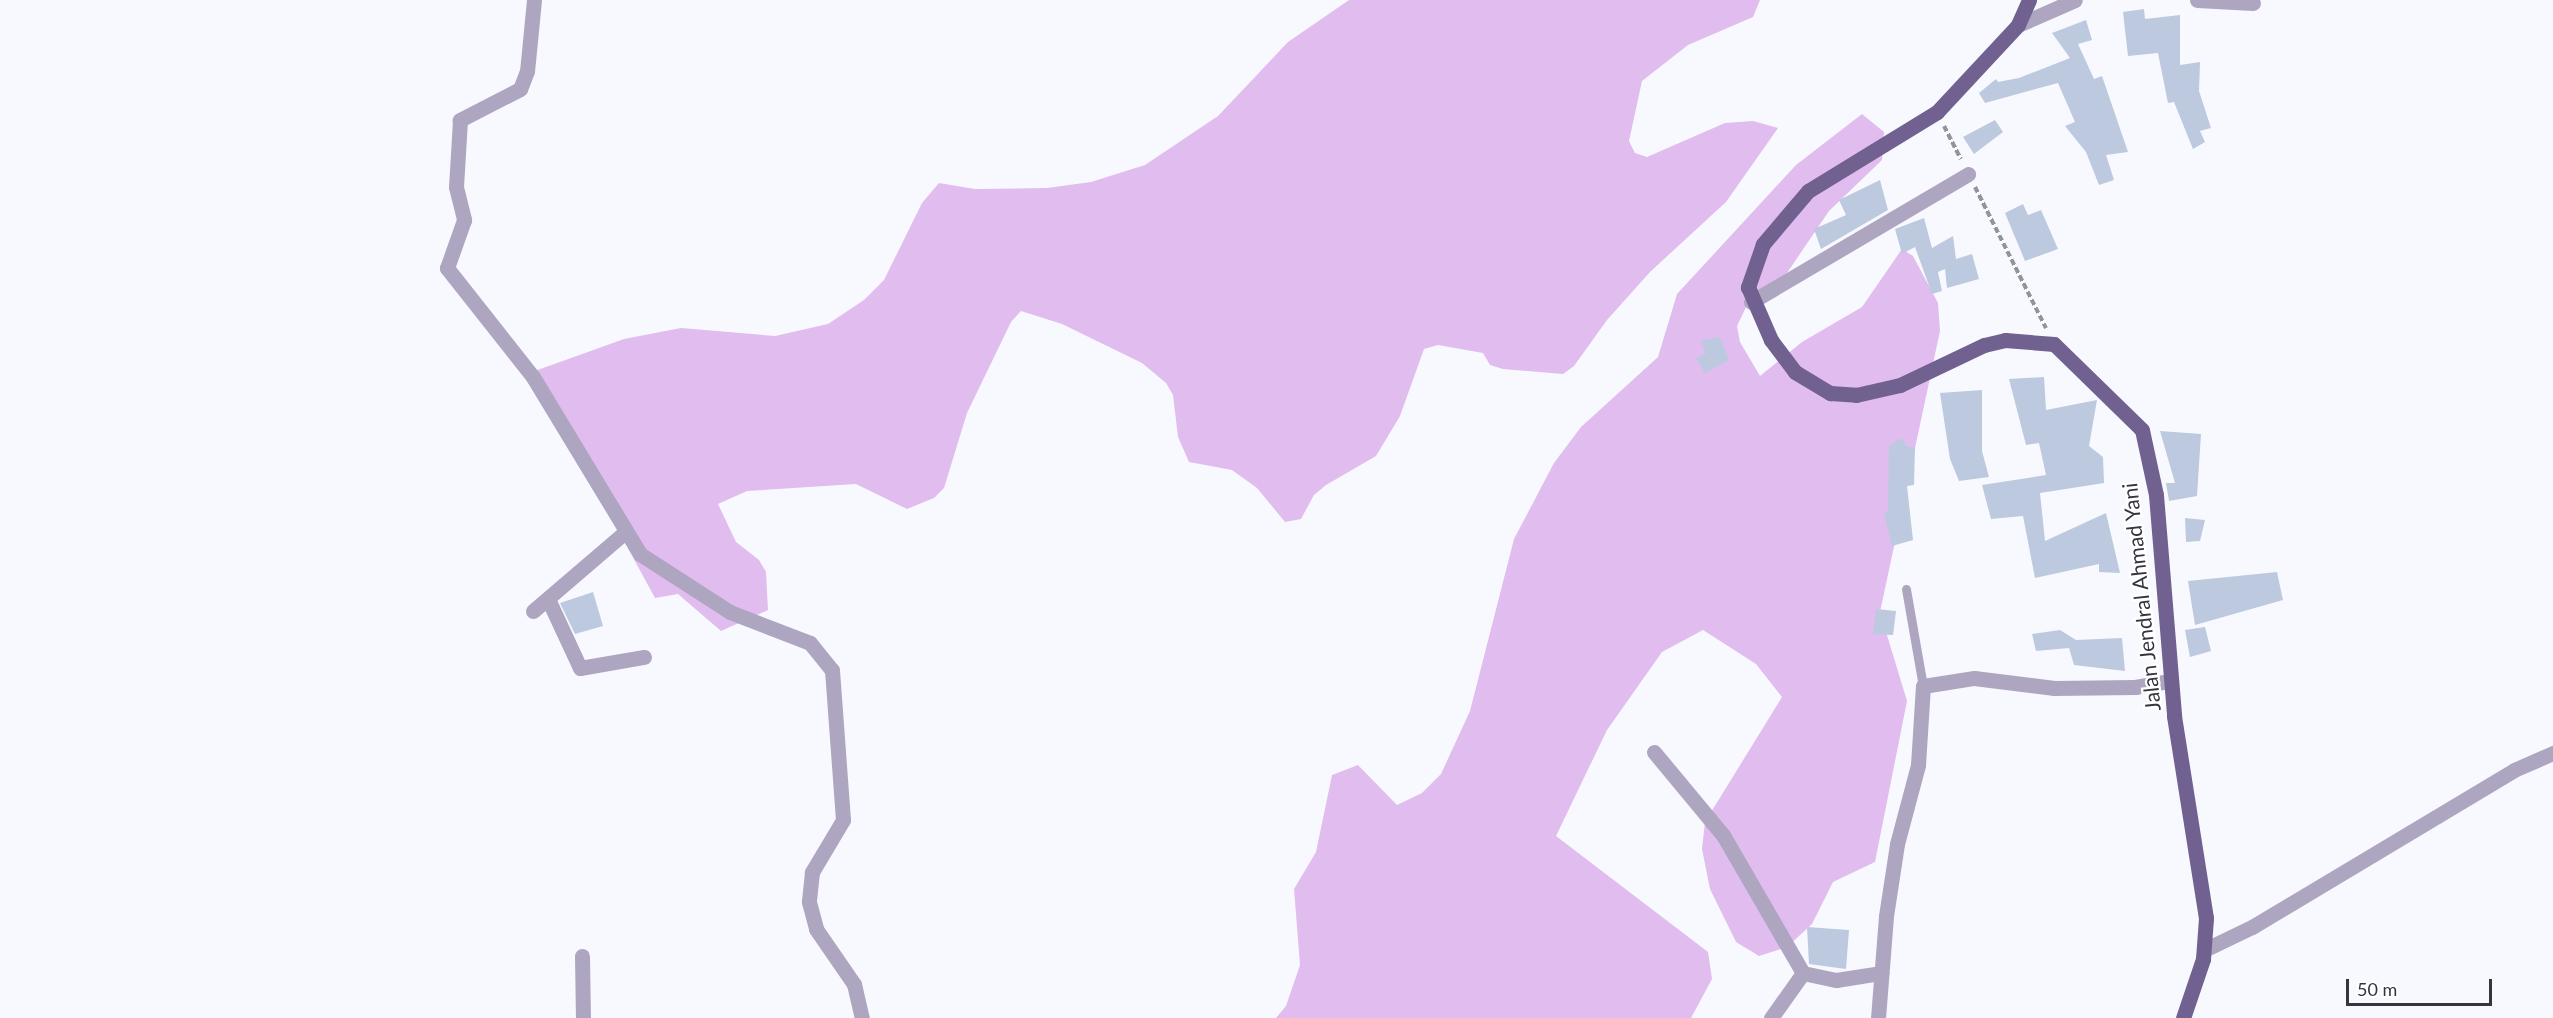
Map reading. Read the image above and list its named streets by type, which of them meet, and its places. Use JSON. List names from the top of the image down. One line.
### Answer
{"streets":{"main road":["Jalan Jendral Ahmad Yani"]},"scale_bar":"50 m"}
